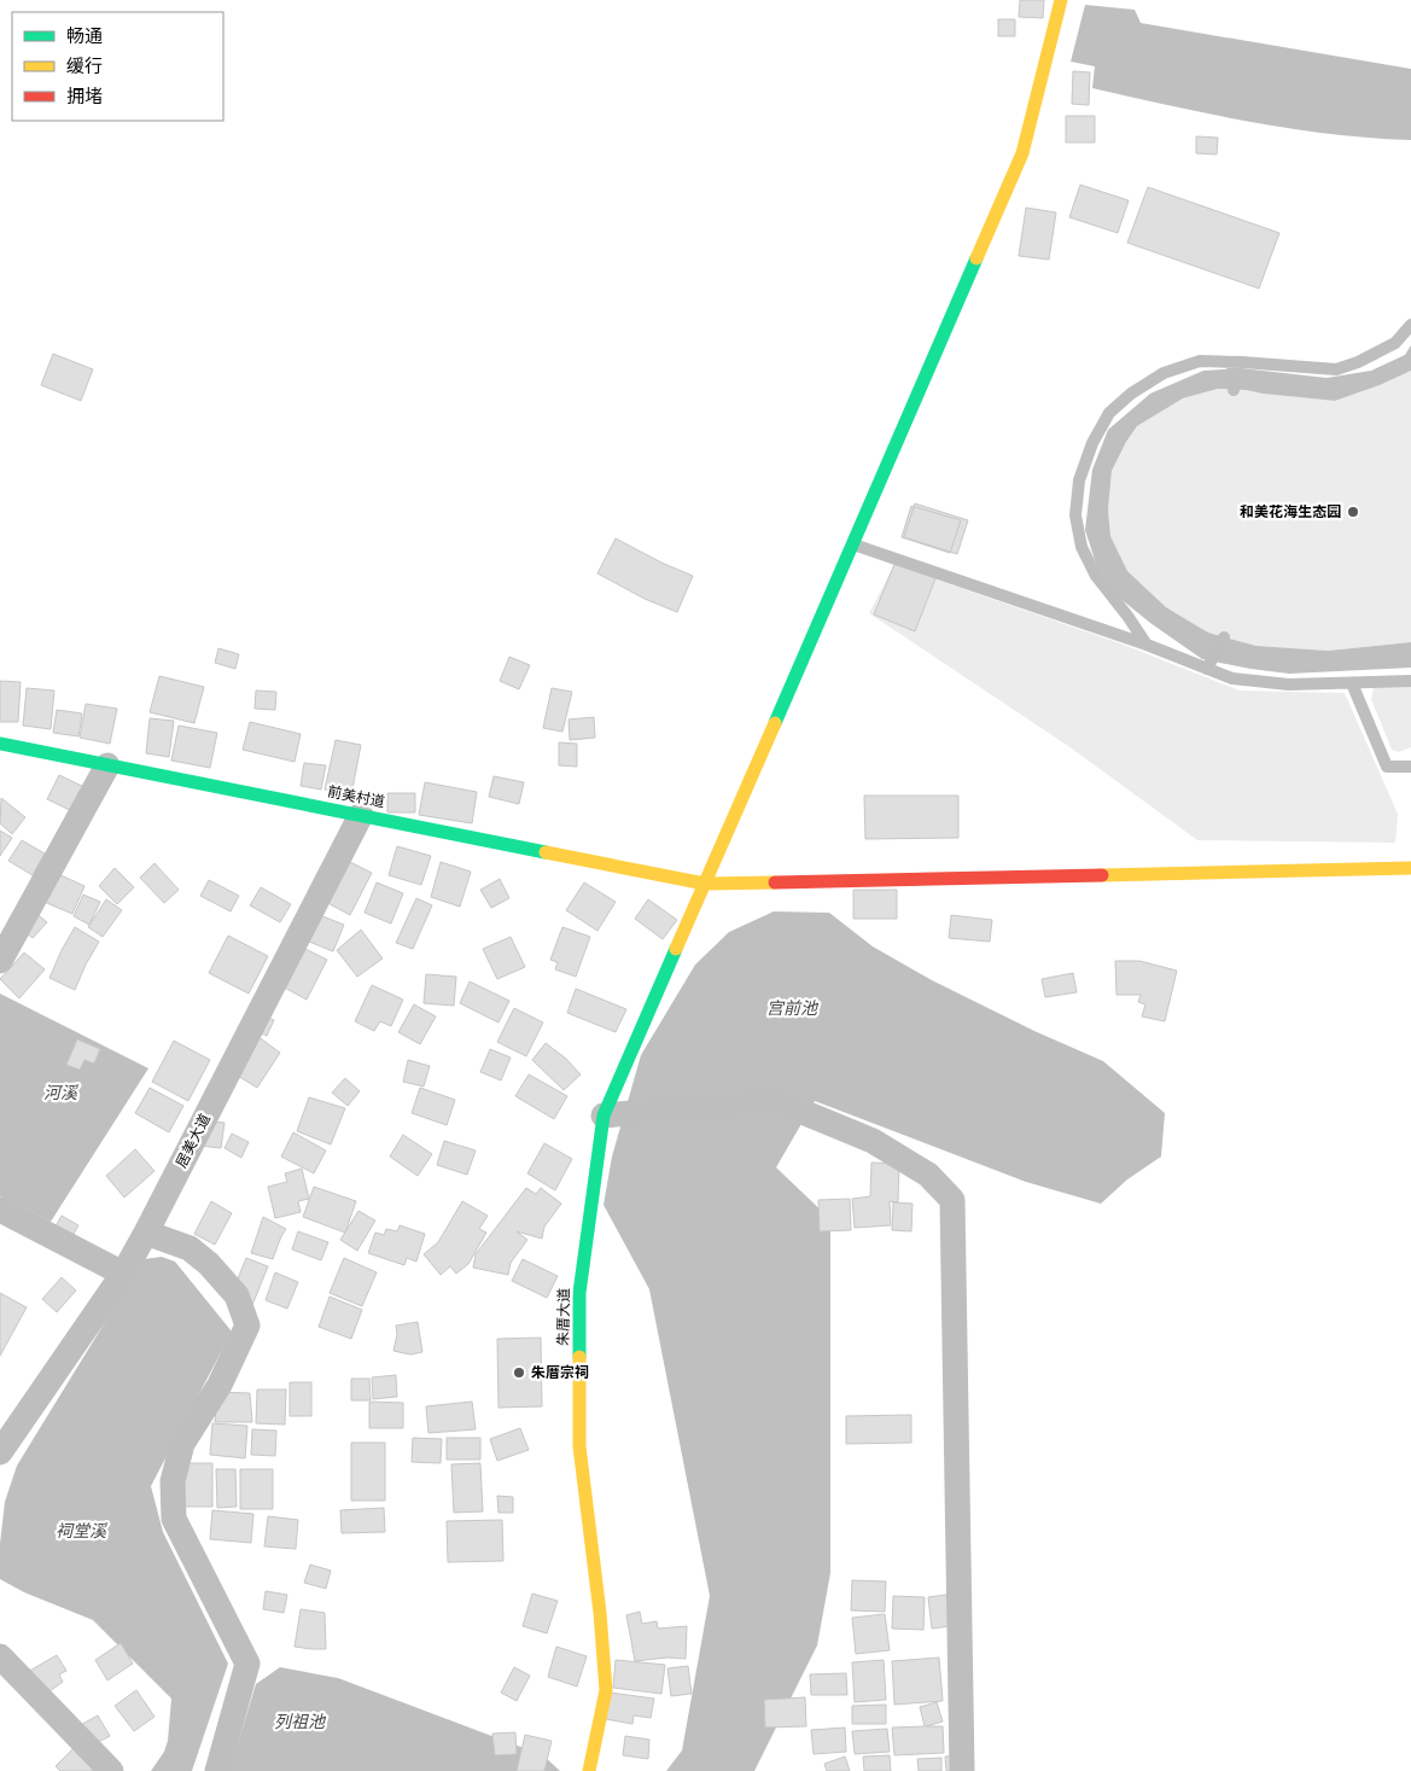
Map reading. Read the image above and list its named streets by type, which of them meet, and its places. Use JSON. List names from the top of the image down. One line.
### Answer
{"streets":{"street":["前美村道","居美大道","朱厝大道"]},"crossings":[["前美村道","居美大道"],["前美村道","朱厝大道"]],"water":["宫前池","河溪","祠堂溪","列祖池"],"places":["和美花海生态园","朱厝宗祠"],"legend":["畅通","缓行","拥堵"]}
